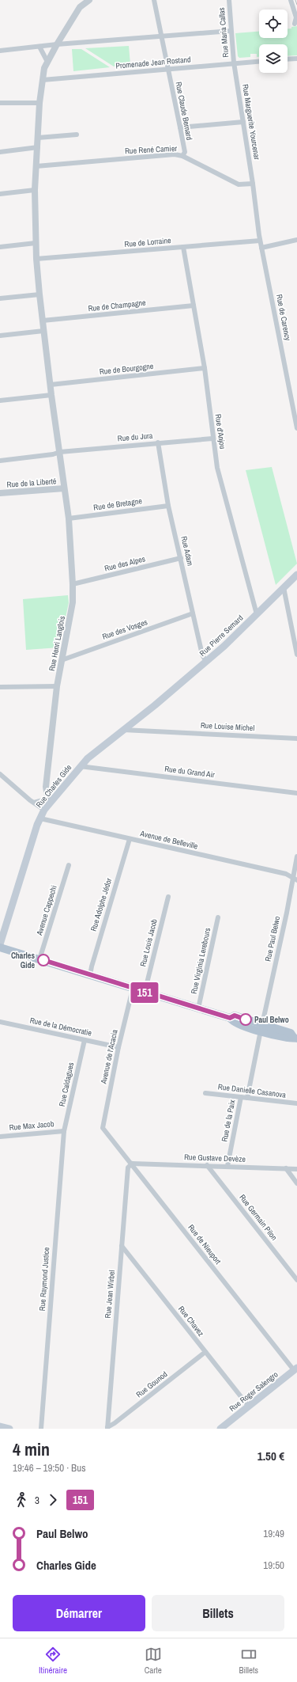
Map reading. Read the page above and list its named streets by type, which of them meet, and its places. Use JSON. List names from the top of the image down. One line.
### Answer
{"streets":{"main road":["Rue Pierre Semard","Rue Charles Gide","Rue Roger Salengro"],"street":["Rue Maria Callas","Promenade Jean Rostand","Rue Claude Bernard","Rue Marguerite Yourcenar","Rue René Camier","Rue de Lorraine","Rue de Champagne","Rue de Carency","Rue de Bourgogne","Rue d'Anjou","Rue du Jura","Rue de la Liberté","Rue de Bretagne","Rue Adam","Rue des Alpes","Rue des Vosges","Rue Henri Langlois","Rue Louise Michel","Rue du Grand Air","Avenue de Belleville","Rue Adolphe Jédor","Avenue Cappechi","Rue Paul Belwo","Rue Louis Jacob","Rue Virginia Lerebours","Rue de la Démocratie","Avenue de l'Acacia","Rue Caldagues","Rue Danielle Casanova","Rue de la Paix","Rue Max Jacob","Rue Gustave Devèze","Rue Germain Pilon","Rue de Nieuport","Rue Raymond Justice","Rue Jean Wirbel","Rue Chavez","Rue Gounod"]},"crossings":[["Rue Maria Callas","Promenade Jean Rostand"],["Rue Maria Callas","Rue Marguerite Yourcenar"],["Promenade Jean Rostand","Rue Claude Bernard"],["Promenade Jean Rostand","Rue Marguerite Yourcenar"],["Promenade Jean Rostand","Rue Henri Langlois"],["Rue Claude Bernard","Rue René Camier"],["Rue Marguerite Yourcenar","Rue René Camier"],["Rue René Camier","Rue Henri Langlois"],["Rue de Lorraine","Rue d'Anjou"],["Rue de Lorraine","Rue Henri Langlois"],["Rue de Champagne","Rue d'Anjou"],["Rue de Champagne","Rue Henri Langlois"],["Rue de Bourgogne","Rue d'Anjou"],["Rue de Bourgogne","Rue Henri Langlois"],["Rue d'Anjou","Rue du Jura"],["Rue d'Anjou","Rue Pierre Semard"],["Rue du Jura","Rue Adam"],["Rue du Jura","Rue Henri Langlois"],["Rue de la Liberté","Rue Henri Langlois"],["Rue de Bretagne","Rue Adam"],["Rue de Bretagne","Rue Henri Langlois"],["Rue Adam","Rue des Alpes"],["Rue Adam","Rue des Vosges"],["Rue Adam","Rue Pierre Semard"],["Rue des Alpes","Rue Henri Langlois"],["Rue des Vosges","Rue Henri Langlois"],["Rue Pierre Semard","Rue Charles Gide"],["Rue Henri Langlois","Rue Charles Gide"],["Rue Louise Michel","Rue Charles Gide"],["Rue du Grand Air","Rue Charles Gide"],["Rue Charles Gide","Avenue de Belleville"],["Avenue de Belleville","Rue Adolphe Jédor"],["Avenue de Belleville","Rue Paul Belwo"],["Rue Paul Belwo","Rue de la Paix"],["Rue de la Démocratie","Avenue de l'Acacia"],["Rue de la Démocratie","Rue Caldagues"],["Avenue de l'Acacia","Rue de Nieuport"],["Rue Caldagues","Rue Max Jacob"],["Rue Caldagues","Rue Raymond Justice"],["Rue Danielle Casanova","Rue de la Paix"],["Rue de la Paix","Rue Gustave Devèze"],["Rue Max Jacob","Rue Raymond Justice"],["Rue Gustave Devèze","Rue Germain Pilon"],["Rue Gustave Devèze","Rue de Nieuport"],["Rue Gustave Devèze","Rue Jean Wirbel"],["Rue de Nieuport","Rue Jean Wirbel"],["Rue de Nieuport","Rue Roger Salengro"],["Rue Jean Wirbel","Rue Chavez"],["Rue Jean Wirbel","Rue Gounod"],["Rue Chavez","Rue Gounod"],["Rue Chavez","Rue Roger Salengro"]],"places":["Charles Gide","Paul Belwo"],"lines":["bus line 151"],"page":{"on_map":"151","heading":["4 min","19:46 – 19:50 · Bus","1.50 €"],"legs":["3","151"],"list":[{"name":"Paul Belwo","value":"19:49"},{"name":"Charles Gide","value":"19:50"}],"buttons":["Démarrer","Billets"],"tabs":["Itinéraire","Carte","Billets"]}}
